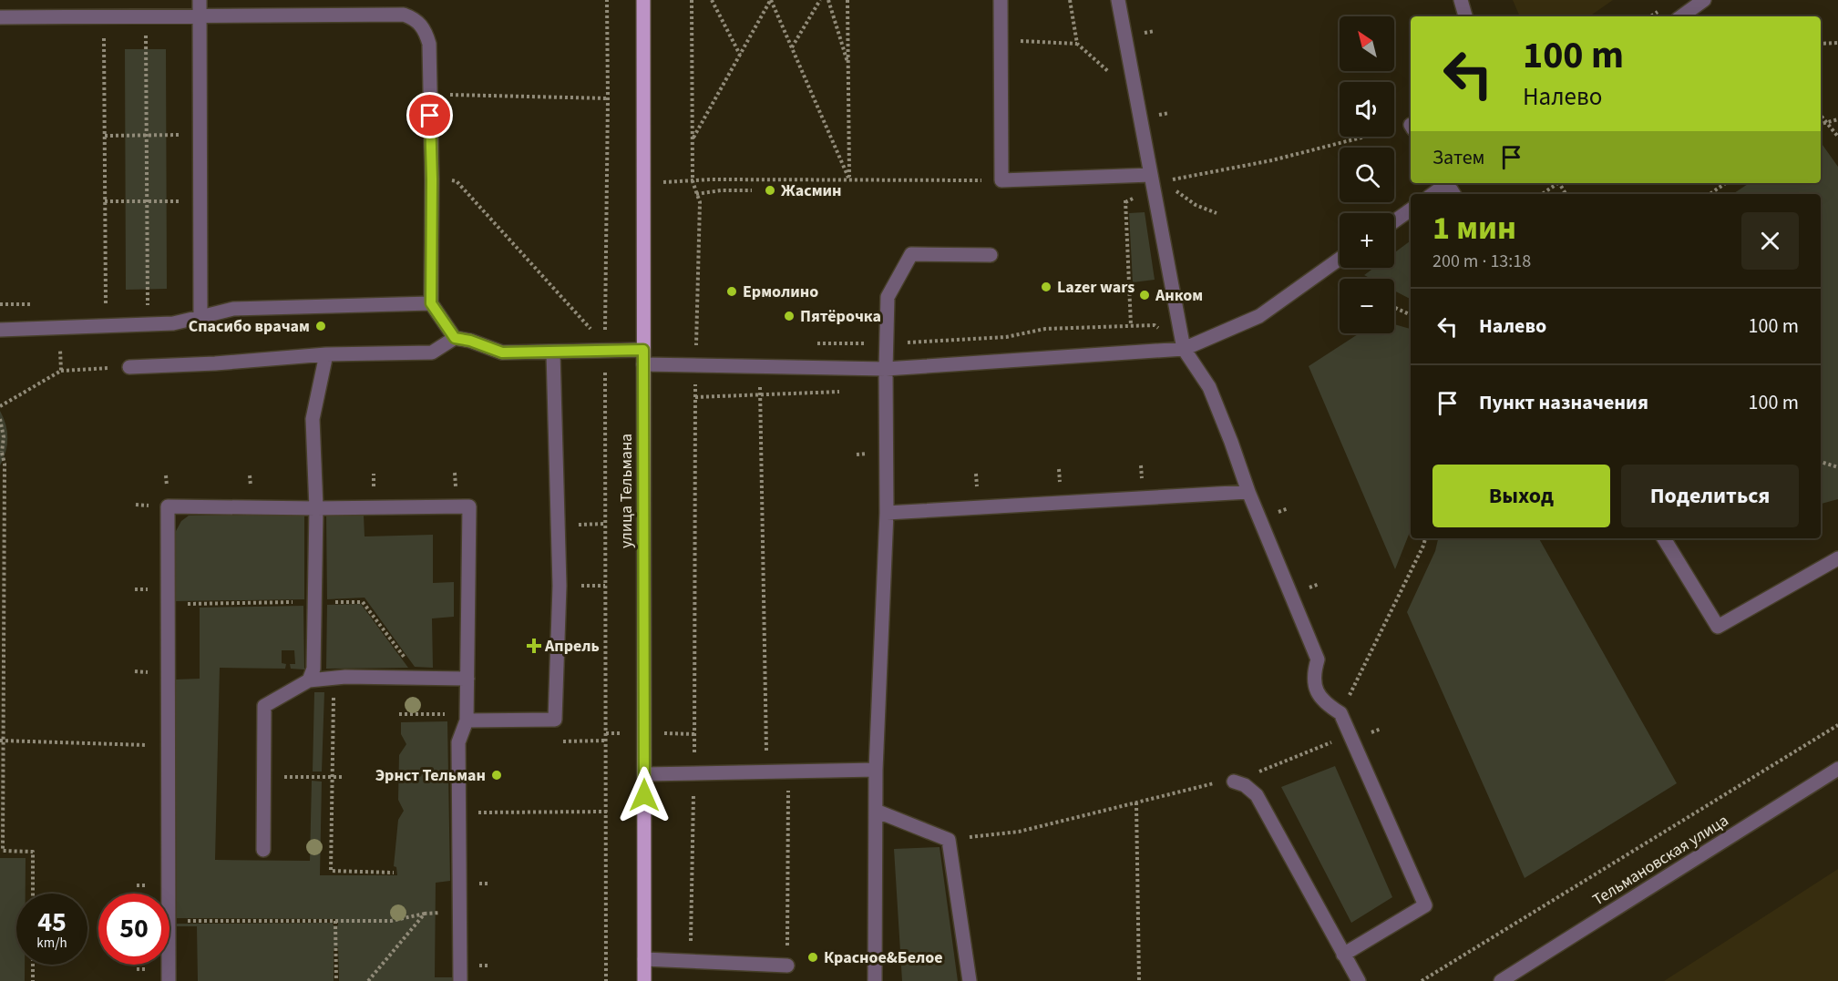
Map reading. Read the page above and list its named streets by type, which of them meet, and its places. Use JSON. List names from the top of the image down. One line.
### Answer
{"streets":{"main road":["улица Тельмана"],"street":["Тельмановская улица"]},"places":{"other":["Жасмин","Lazer wars","Ермолино","Анком","Пятёрочка","Спасибо врачам","Эрнст Тельман","Красное&Белое"],"health":["Апрель"]},"north":"top left","page":{"map_buttons":["+","−"],"turn":["100 m","Налево"],"then":"Затем","heading":["1 мин","200 m · 13:18"],"list":[{"name":"Налево","value":"100 m"},{"name":"Пункт назначения","value":"100 m"}],"buttons":["Выход","Поделиться"],"speed":"45 km/h","limit":"50"}}
